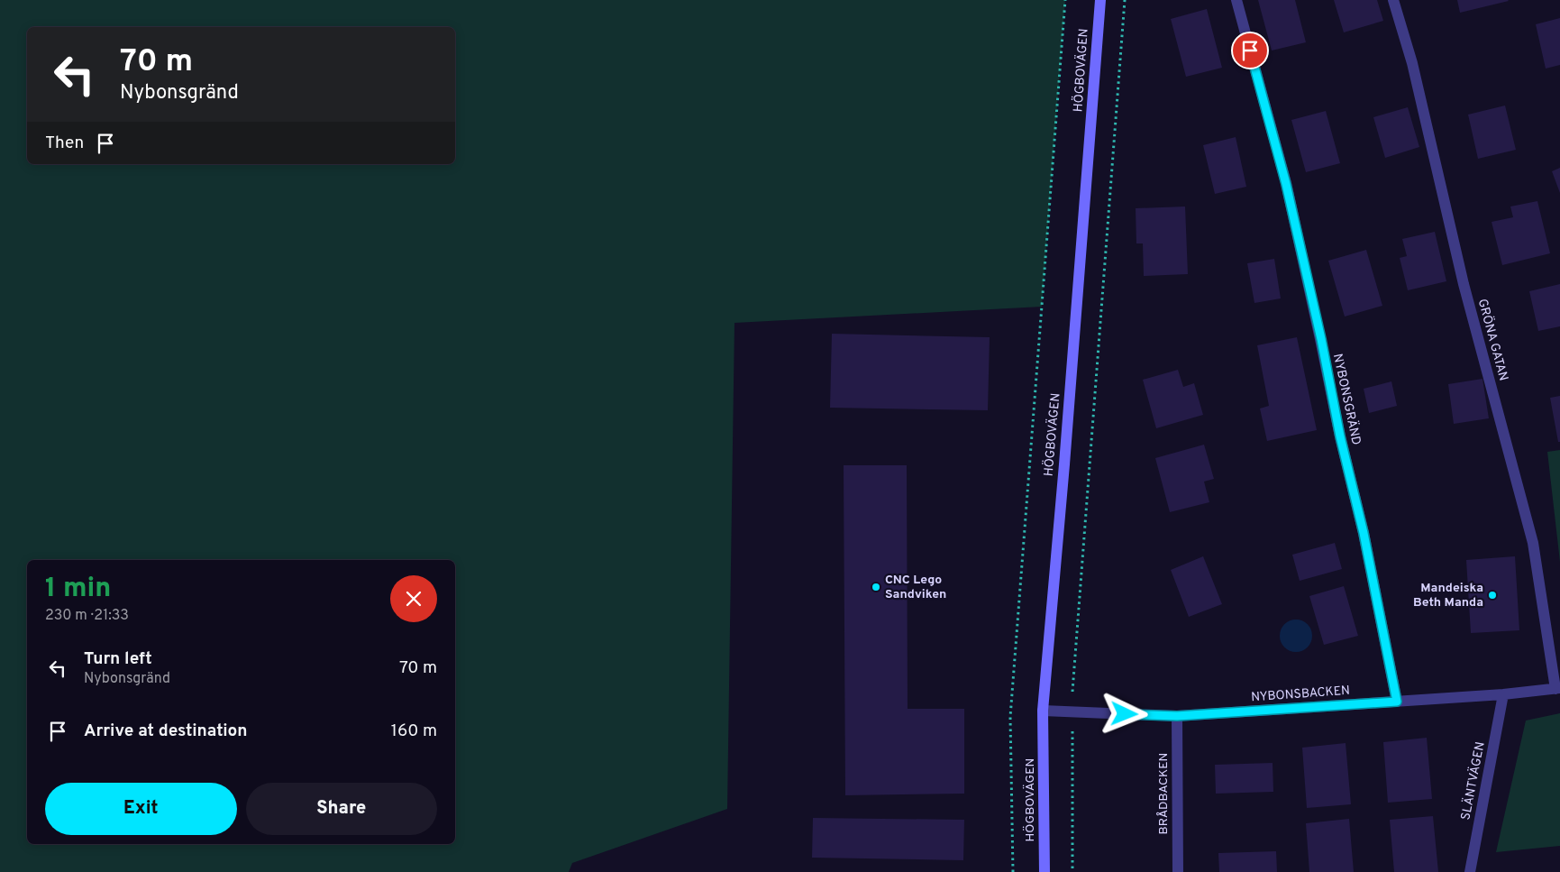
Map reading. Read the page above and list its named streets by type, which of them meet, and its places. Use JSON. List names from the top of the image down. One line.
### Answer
{"streets":{"main road":["HÖGBOVÄGEN"],"street":["GRÖNA GATAN","NYBONSGRÄND","NYBONSBACKEN","SLÄNTVÄGEN","BRÅDBACKEN"]},"crossings":[["HÖGBOVÄGEN","NYBONSBACKEN"],["GRÖNA GATAN","NYBONSBACKEN"],["NYBONSGRÄND","NYBONSBACKEN"],["NYBONSBACKEN","SLÄNTVÄGEN"],["NYBONSBACKEN","BRÅDBACKEN"]],"places":["CNC Lego Sandviken","Mandeiska Beth Manda"],"page":{"turn":["70 m","Nybonsgränd"],"then":"Then","heading":["1 min","230 m · 21:33"],"list":[{"name":"Turn left","note":"Nybonsgränd","value":"70 m"},{"name":"Arrive at destination","value":"160 m"}],"buttons":["Exit","Share"]}}
